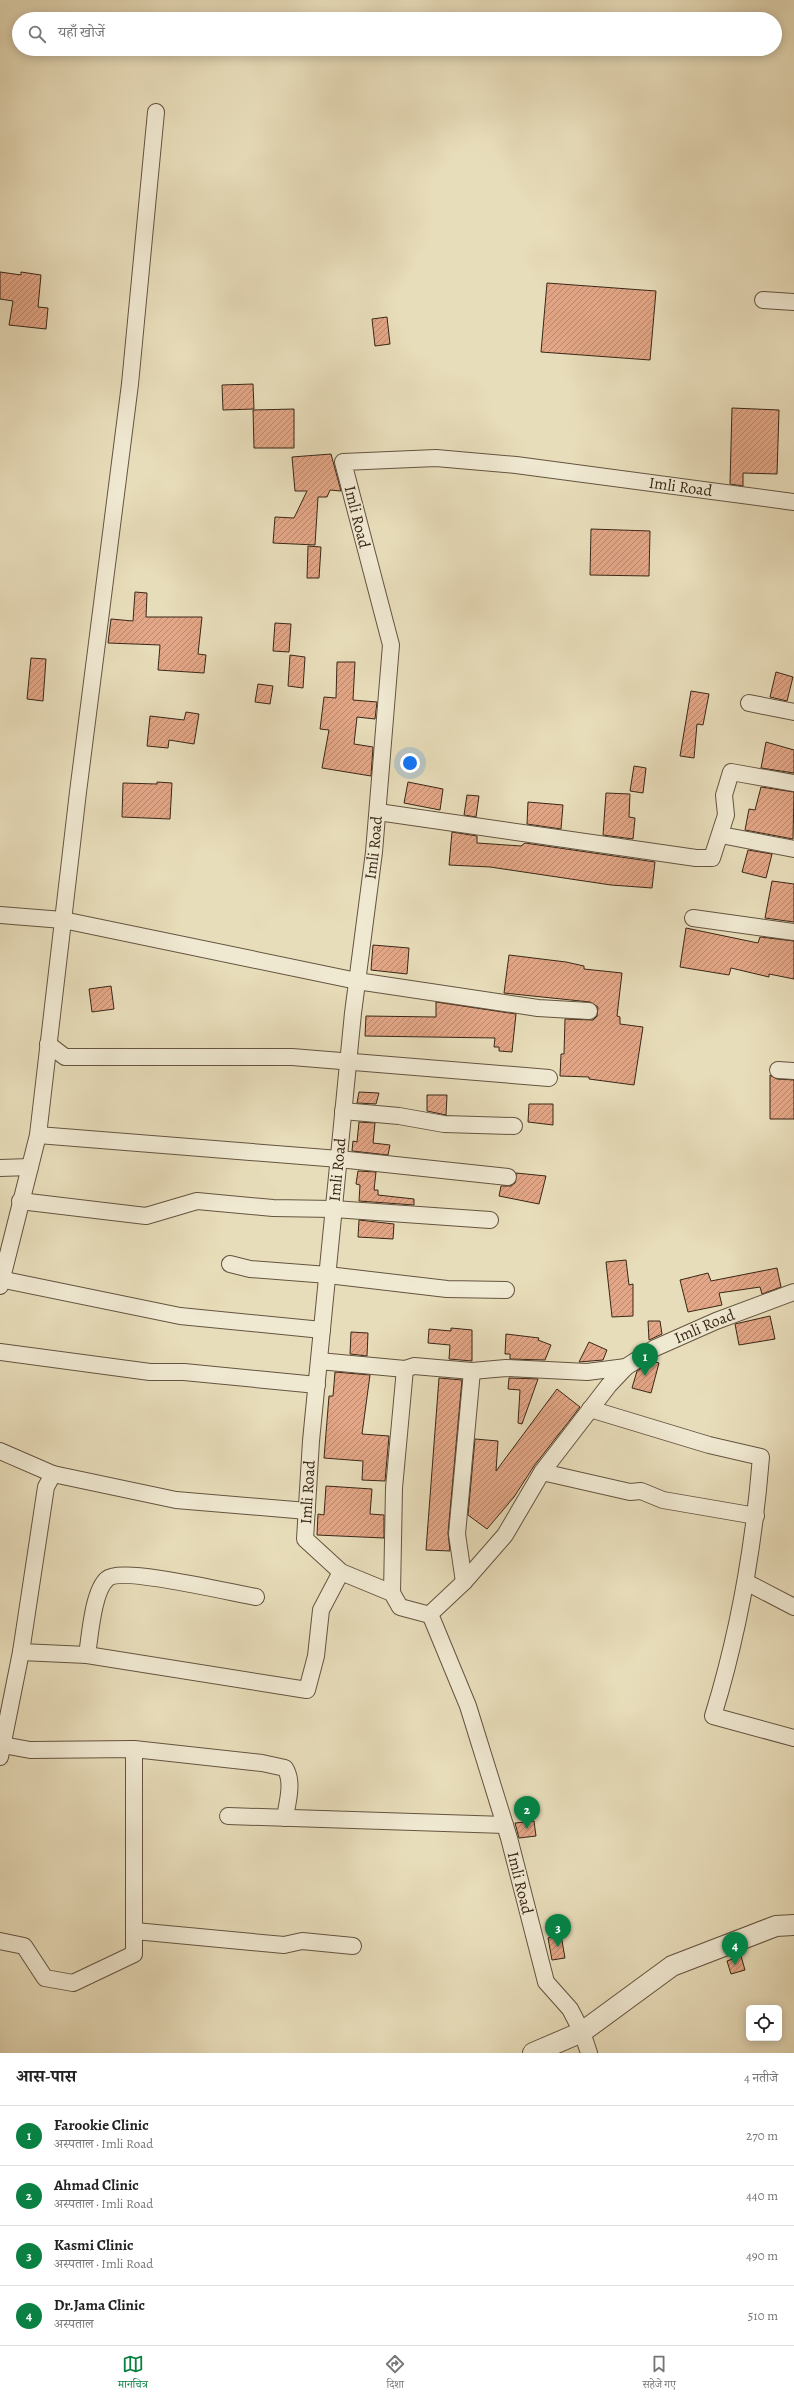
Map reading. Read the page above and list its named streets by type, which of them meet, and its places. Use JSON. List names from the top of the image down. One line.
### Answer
{"streets":{"street":["Imli Road"]},"page":{"search":"यहाँ खोजें","pins":["1","2","3","4"],"heading":["आस-पास","4 नतीजे"],"list":[{"mark":"1","name":"Farookie Clinic","note":"अस्पताल · Imli Road","value":"270 m"},{"mark":"2","name":"Ahmad Clinic","note":"अस्पताल · Imli Road","value":"440 m"},{"mark":"3","name":"Kasmi Clinic","note":"अस्पताल · Imli Road","value":"490 m"},{"mark":"4","name":"Dr.Jama Clinic","note":"अस्पताल","value":"510 m"}],"nav":["मानचित्र","दिशा","सहेजे गए"]}}
